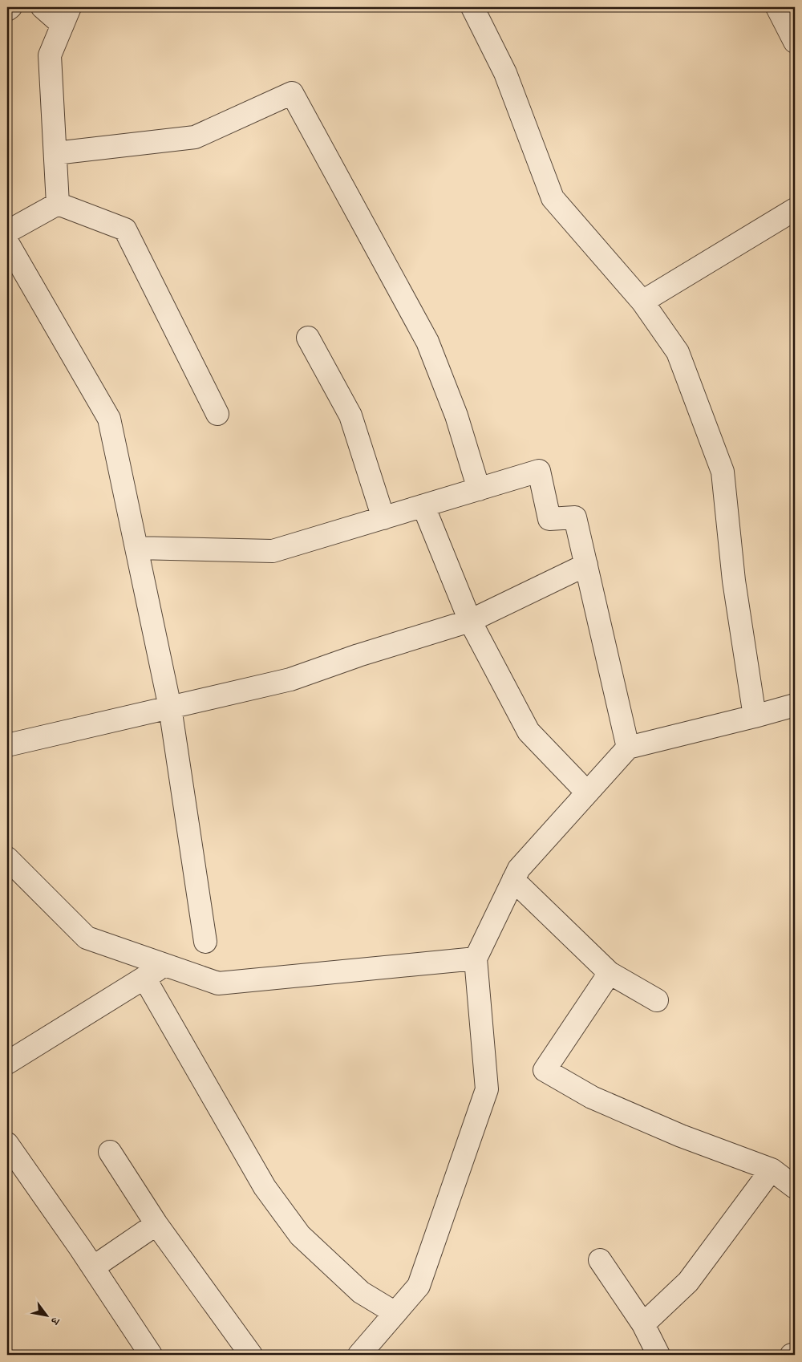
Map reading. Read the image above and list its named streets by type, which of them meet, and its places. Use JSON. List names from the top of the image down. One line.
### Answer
{"north":"bottom right"}
